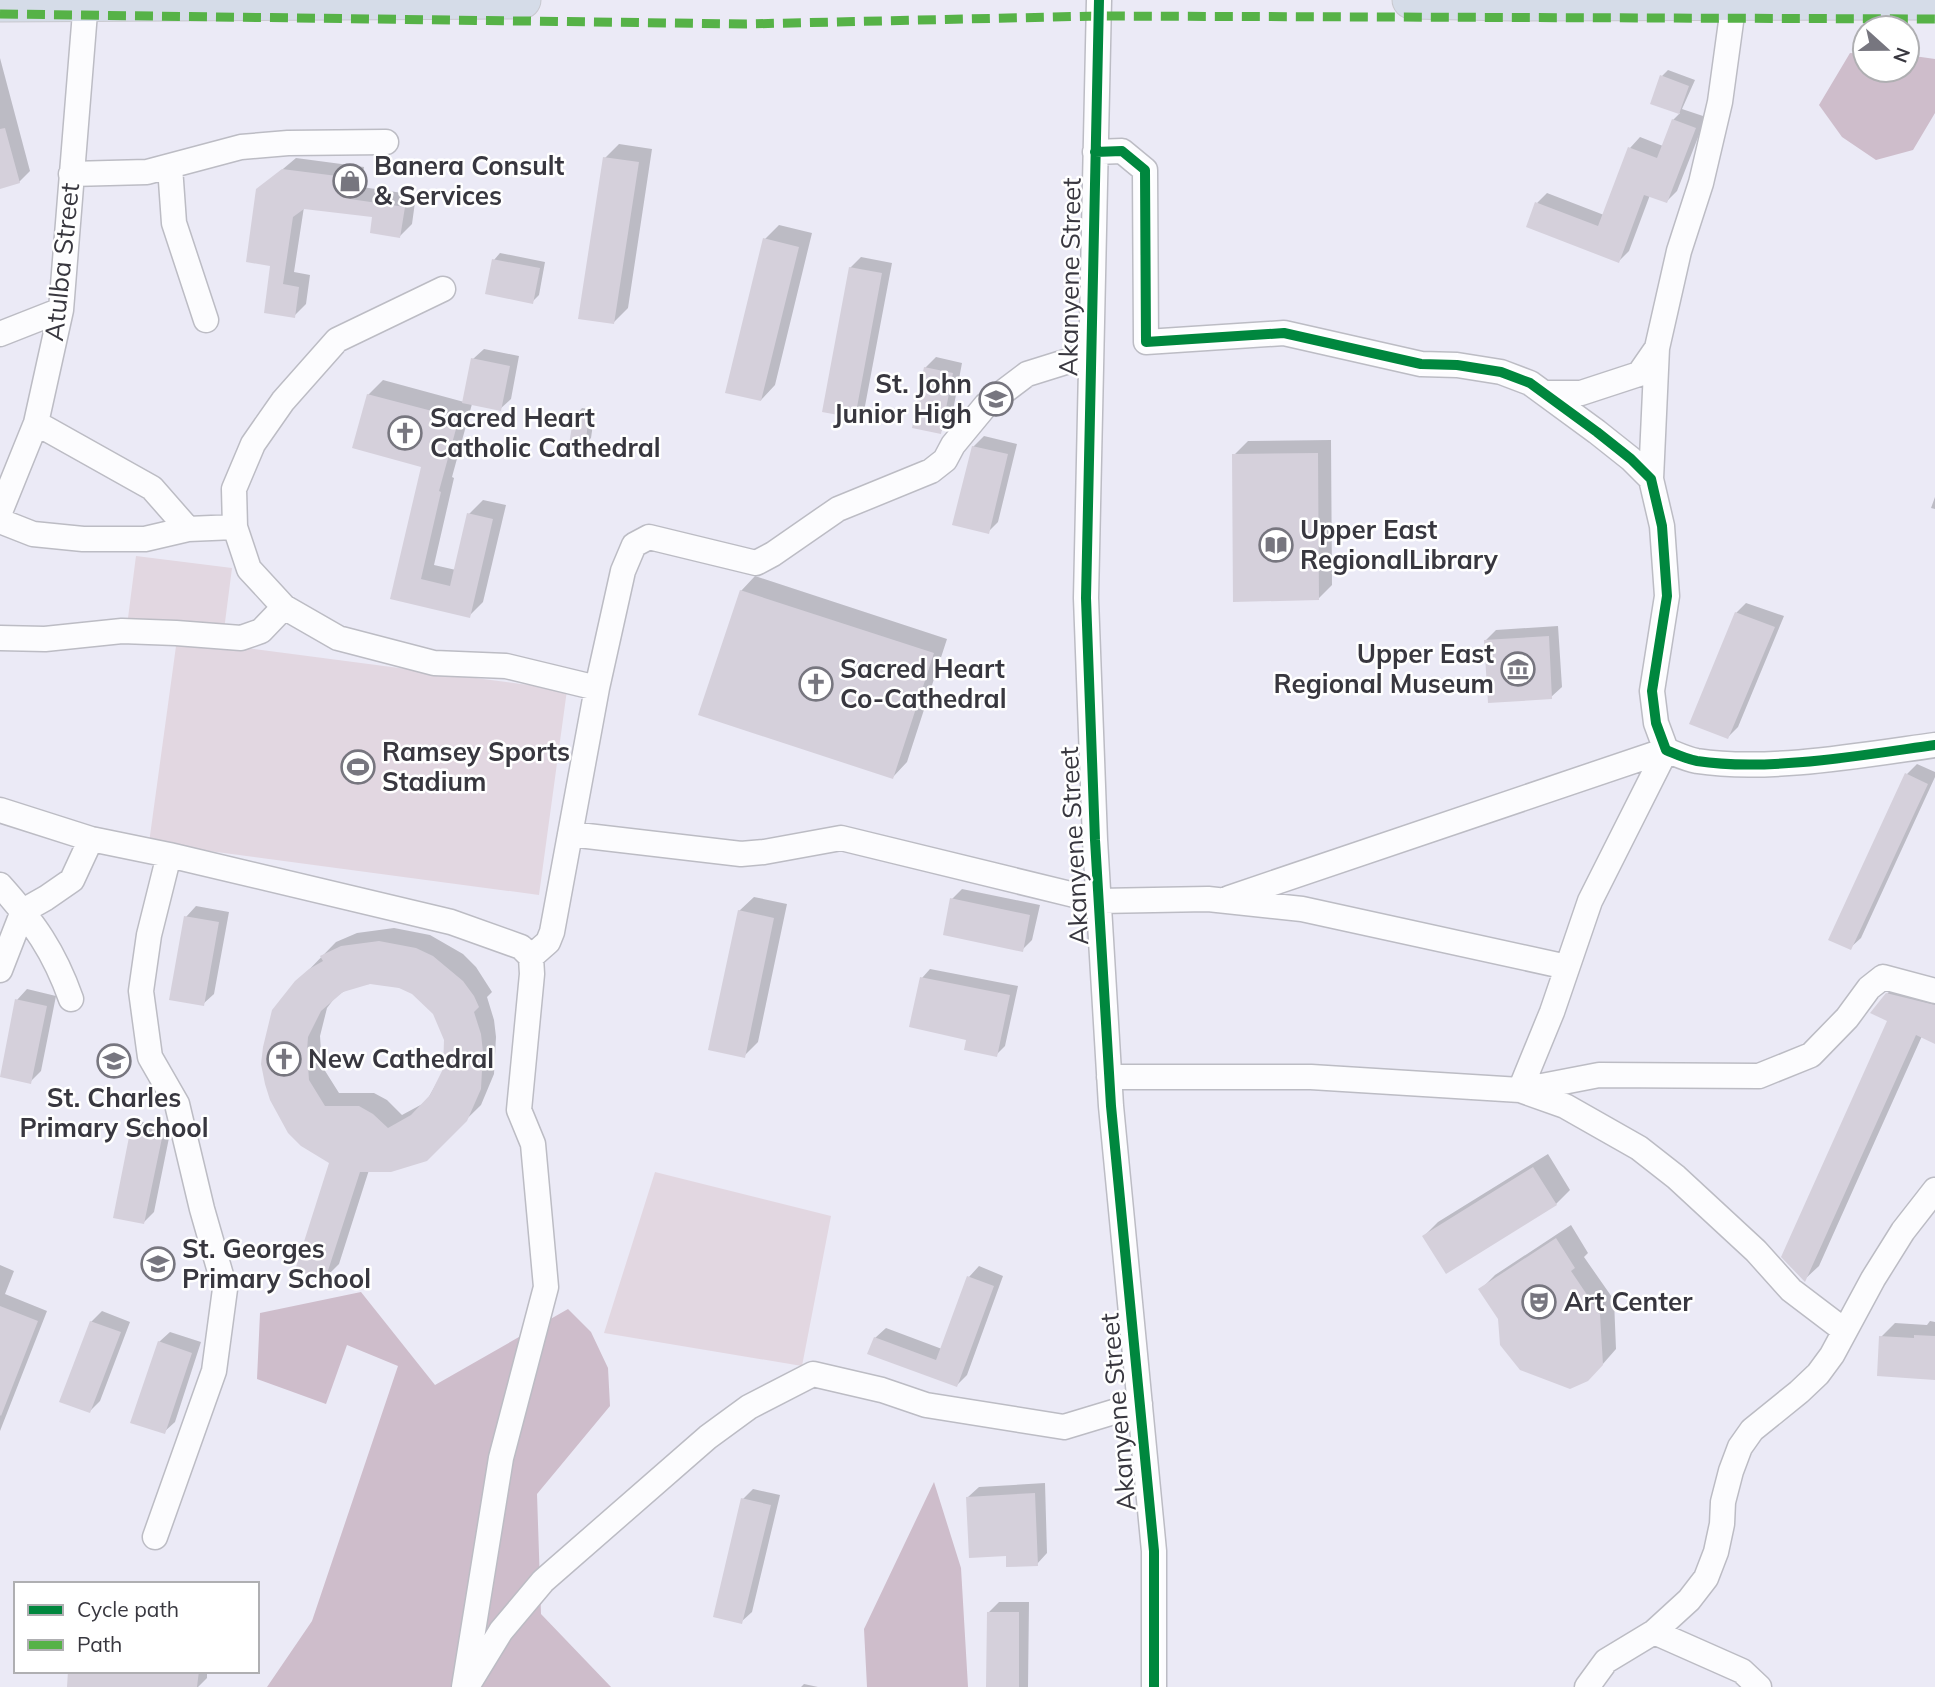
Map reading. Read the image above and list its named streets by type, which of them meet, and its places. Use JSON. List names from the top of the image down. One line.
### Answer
{"streets":{"street":["Atulba Street","Akanyene Street"]},"places":{"shop":["Banera Consult & Services"],"school or university":["St. John Junior High","St. Charles Primary School","St. Georges Primary School"],"church":["Sacred Heart Catholic Cathedral","Sacred Heart Co-Cathedral","New Cathedral"],"library":["Upper East RegionalLibrary"],"museum":["Upper East Regional Museum"],"sports":["Ramsey Sports Stadium"],"theatre":["Art Center"]},"legend":["Cycle path","Path"],"north":"right"}
